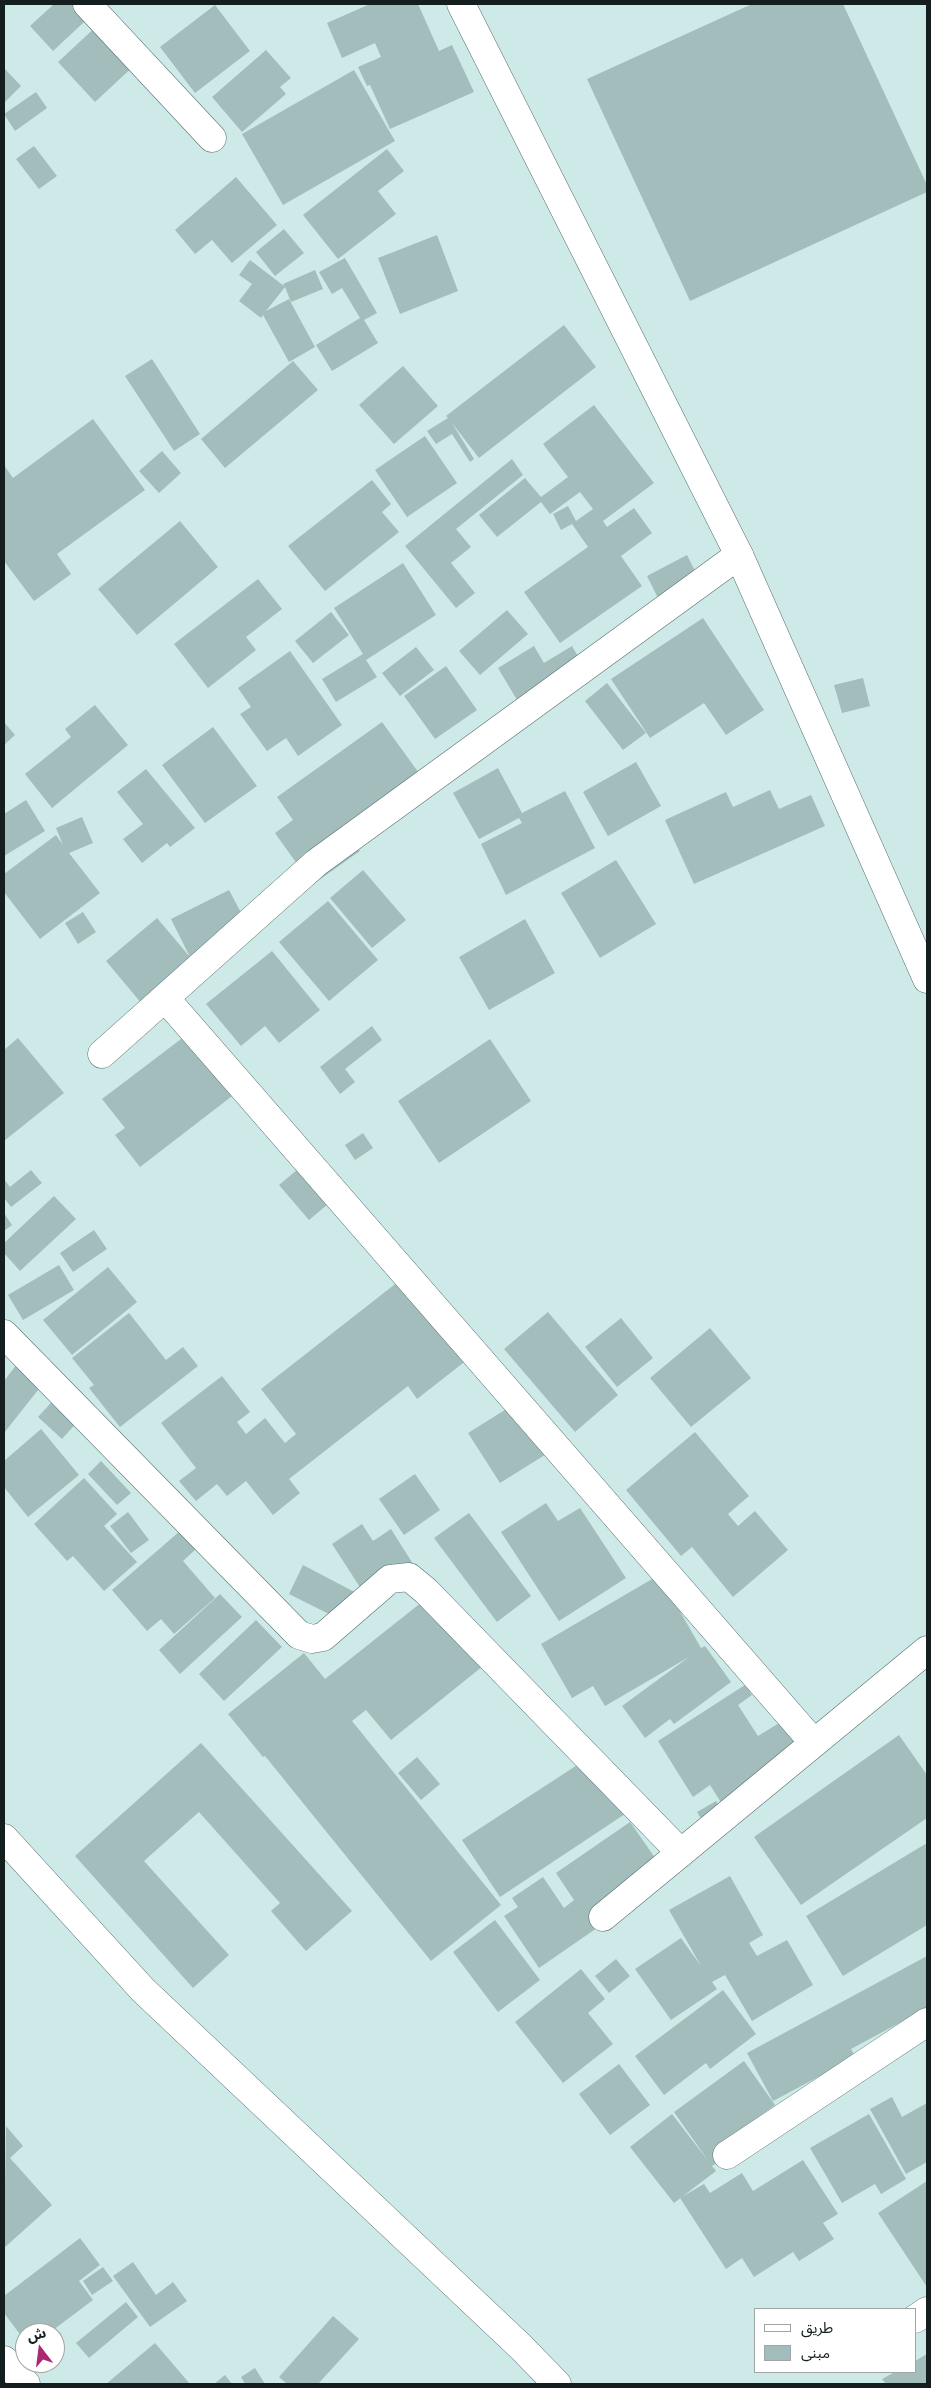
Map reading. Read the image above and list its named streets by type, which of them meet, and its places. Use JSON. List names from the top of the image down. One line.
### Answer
{"legend":["طريق","مبنى"],"north":"top"}
